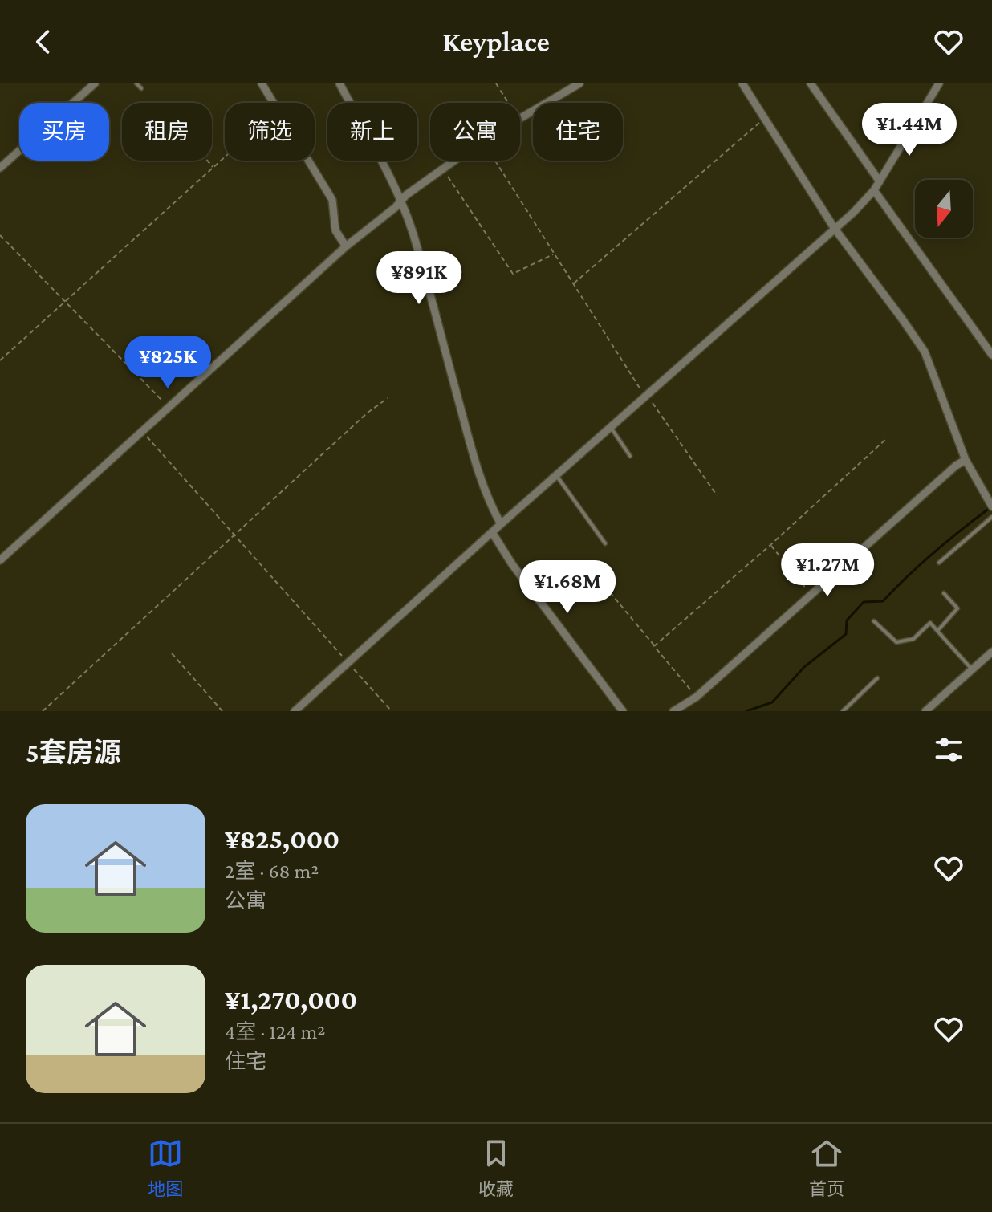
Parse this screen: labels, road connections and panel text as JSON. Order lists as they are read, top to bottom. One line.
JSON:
{"north":"bottom","page":{"header":"Keyplace","price":["¥1.44M","¥891K","¥825K","¥1.27M","¥1.68M"],"chip":["买房","租房","筛选","新上","公寓","住宅"],"heading":"5套房源","list":[{"name":"¥825,000","note":"2室 · 68 m² · 公寓"},{"name":"¥1,270,000","note":"4室 · 124 m² · 住宅"}],"tabs":["地图","收藏","首页"]}}
